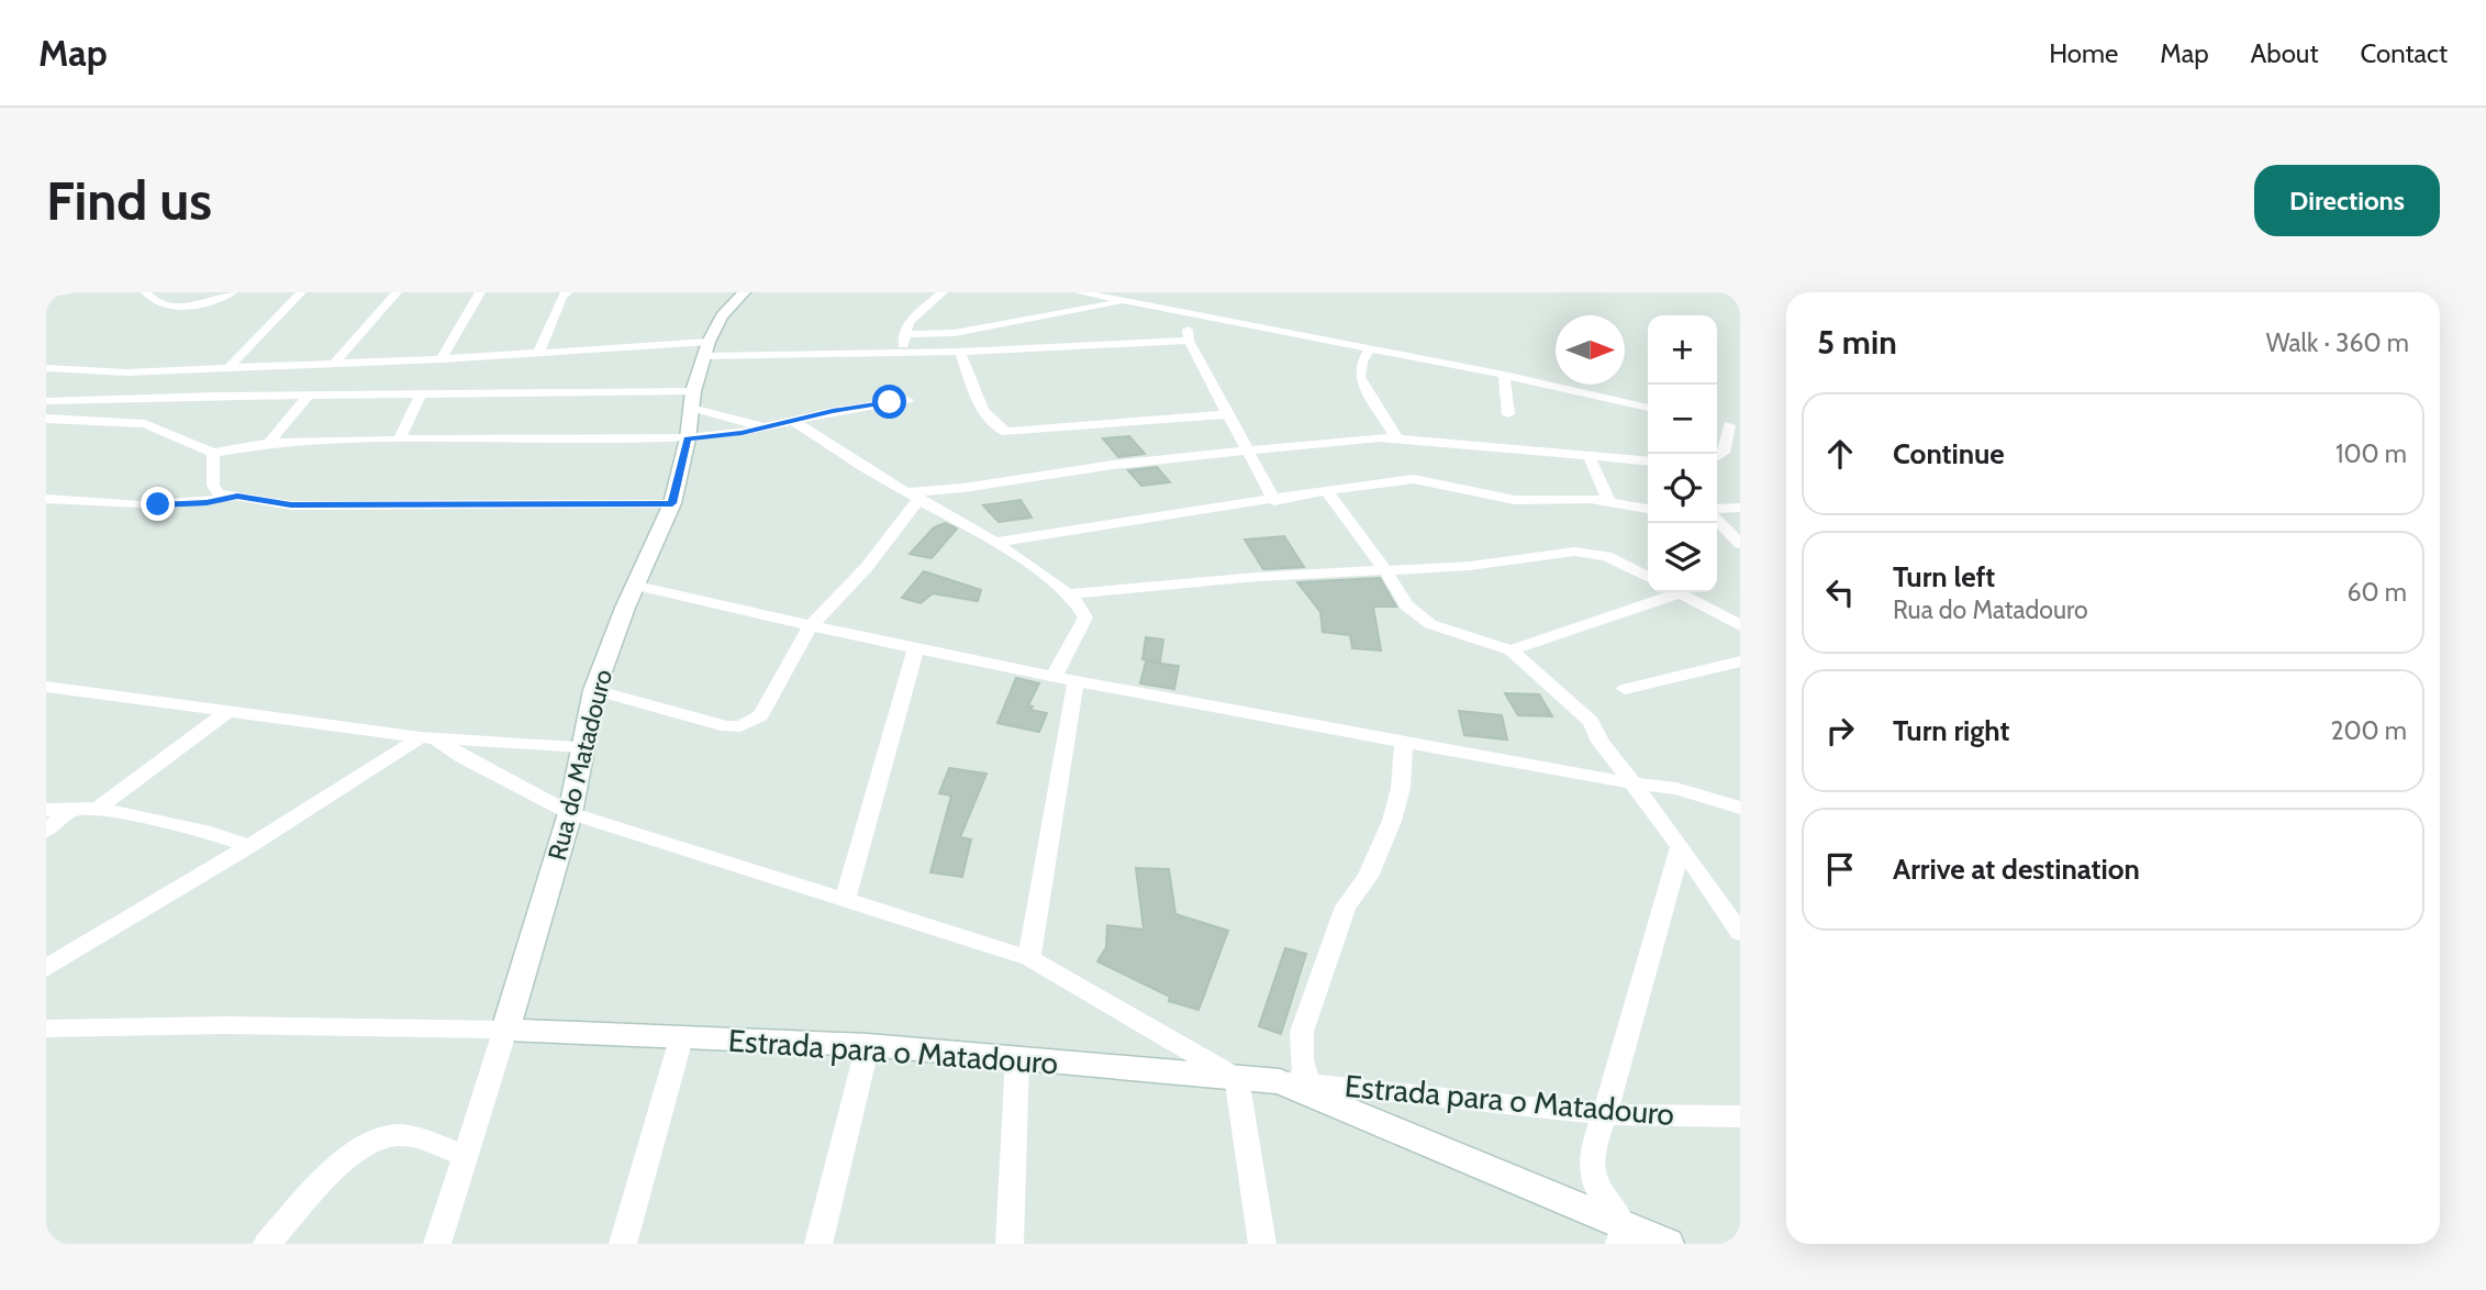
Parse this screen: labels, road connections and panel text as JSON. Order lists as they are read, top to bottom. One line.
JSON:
{"streets":{"street":["Rua do Matadouro","Estrada para o Matadouro"]},"crossings":[["Rua do Matadouro","Estrada para o Matadouro"]],"north":"right","page":{"header":"Map","nav":["Home","Map","About","Contact"],"buttons":"Directions","title":"Find us","heading":["5 min","Walk · 360 m"],"map_buttons":["+","−"],"list":[["Continue","100 m"],["Turn left","Rua do Matadouro","60 m"],["Turn right","200 m"],"Arrive at destination"]}}
